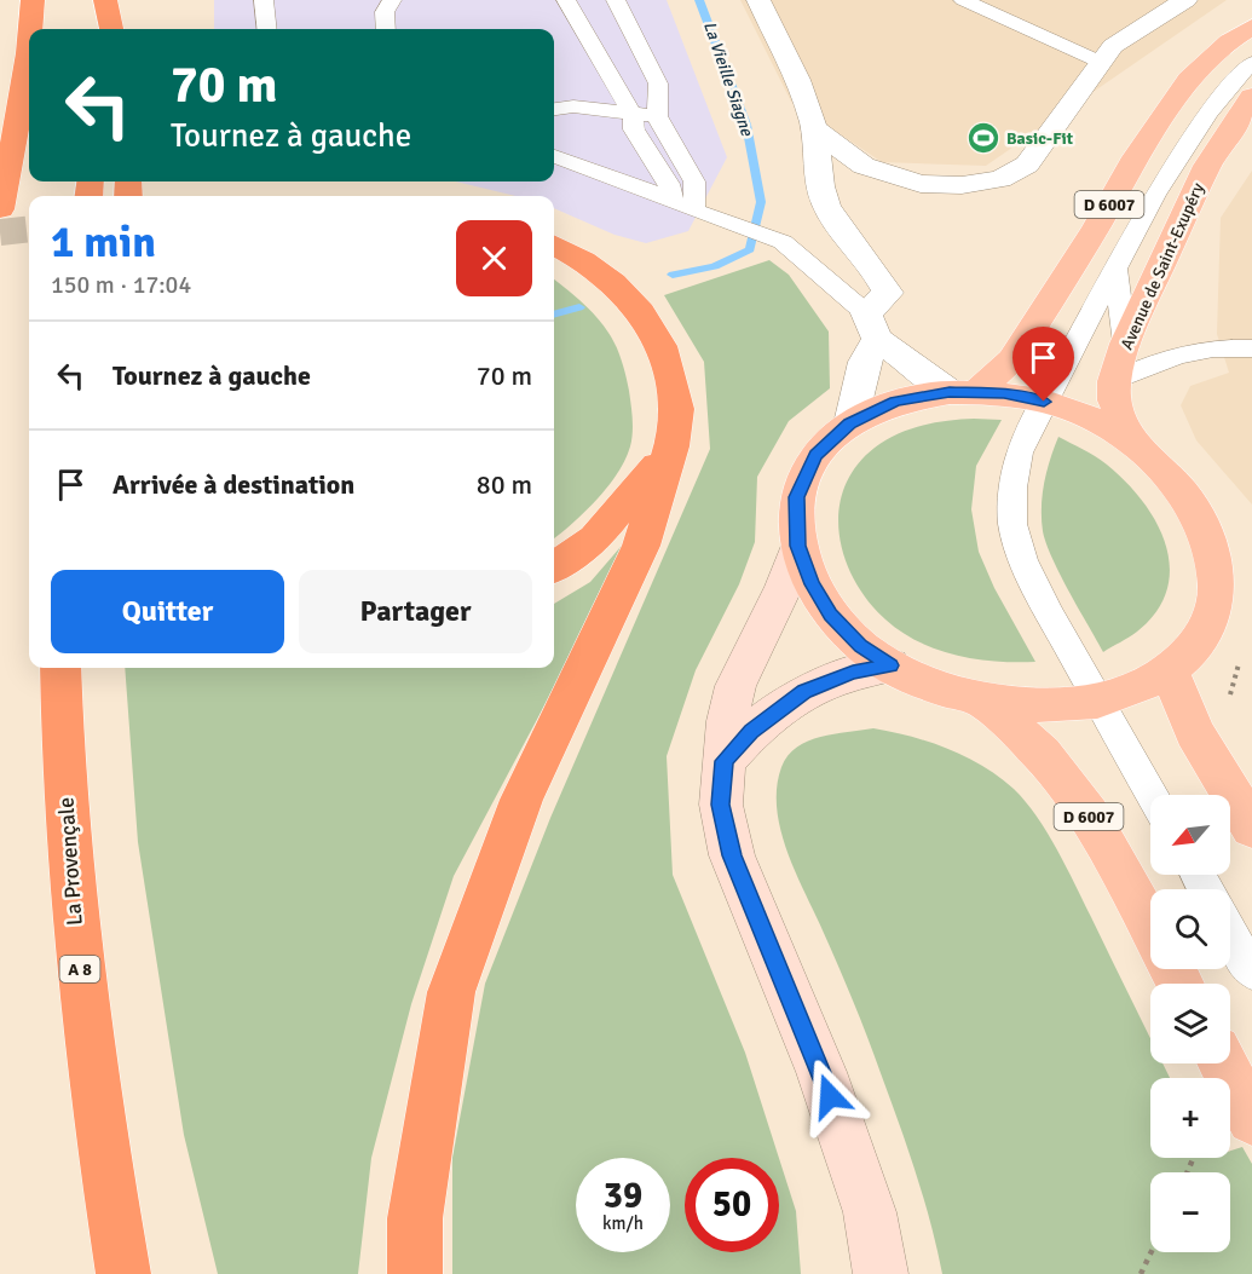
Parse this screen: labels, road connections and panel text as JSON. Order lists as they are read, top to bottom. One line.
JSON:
{"streets":{"highway":["La Provençale","A 8"],"main road":["D 6007","Avenue de Saint-Exupéry"]},"water":["La Vieille Siagne"],"places":{"sports":["Basic-Fit"]},"north":"bottom left","page":{"turn":["70 m","Tournez à gauche"],"heading":["1 min","150 m · 17:04"],"list":[{"name":"Tournez à gauche","value":"70 m"},{"name":"Arrivée à destination","value":"80 m"}],"buttons":["Quitter","Partager"],"map_buttons":["+","−"],"speed":"39 km/h","limit":"50"}}
